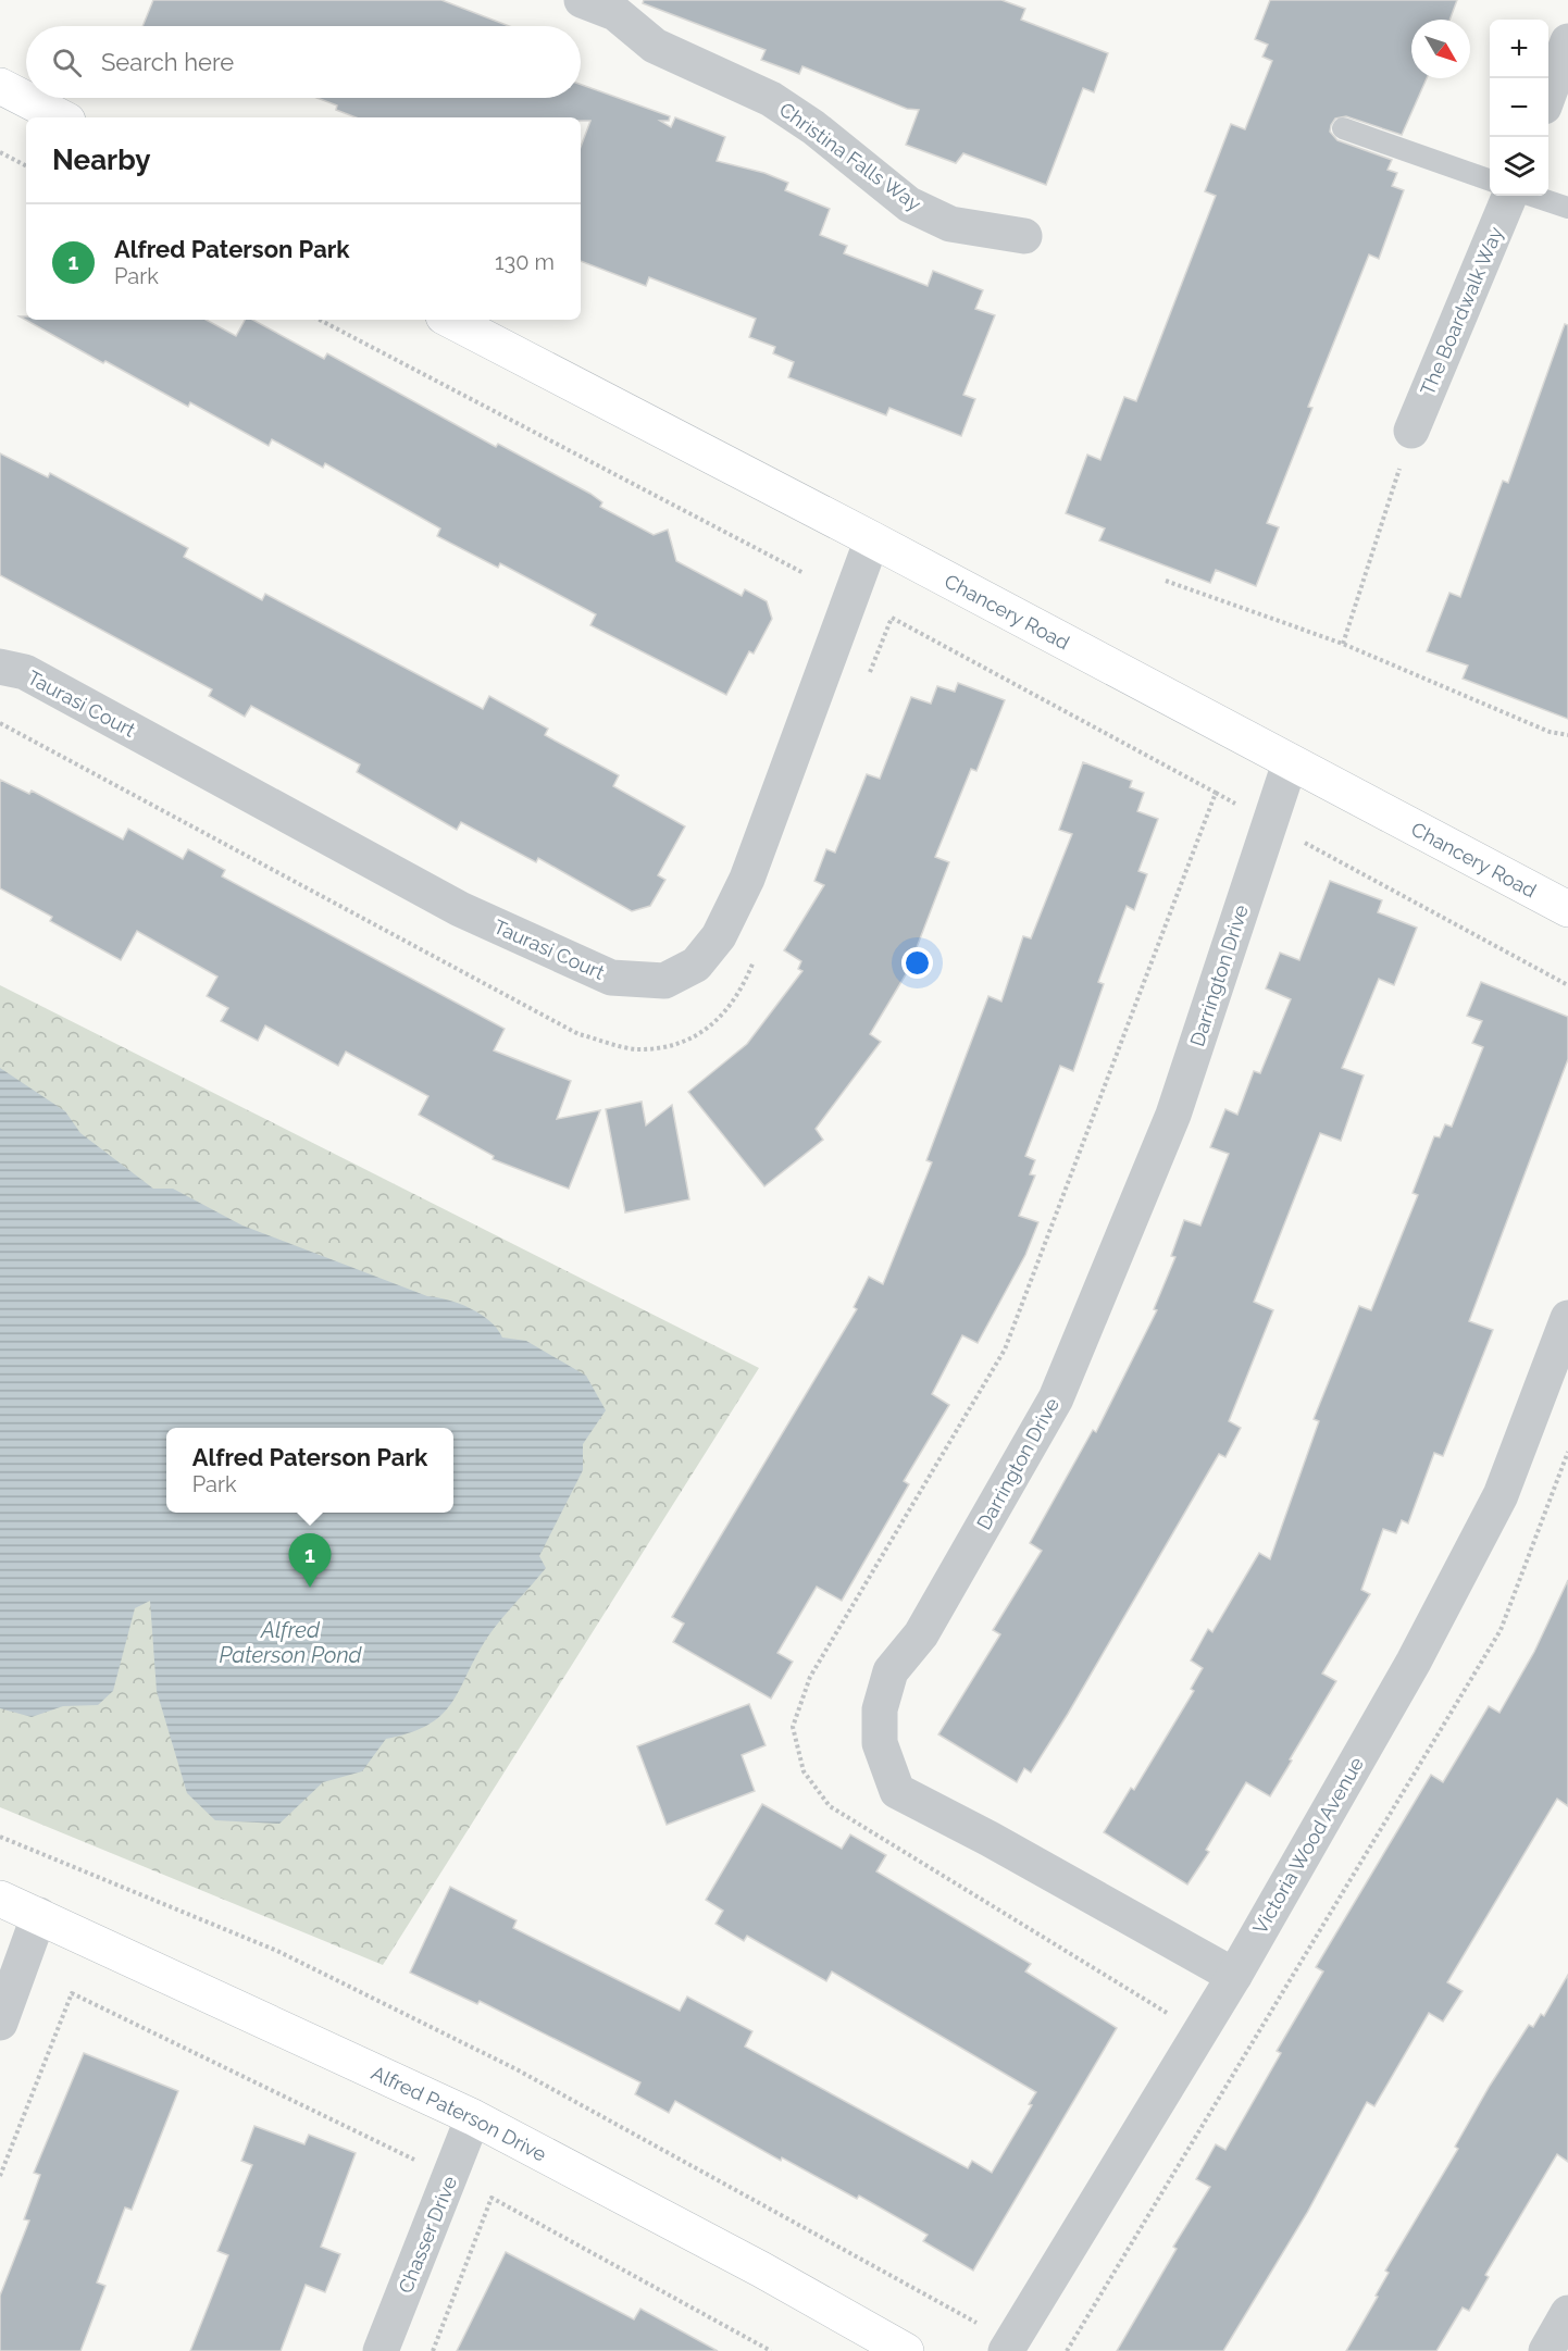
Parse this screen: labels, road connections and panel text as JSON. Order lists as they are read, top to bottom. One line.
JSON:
{"streets":{"street":["Christina Falls Way","The Boardwalk Way","Chancery Road","Taurasi Court","Darrington Drive","Victoria Wood Avenue","Alfred Paterson Drive","Chasser Drive"]},"crossings":[["Chancery Road","Taurasi Court"],["Chancery Road","Darrington Drive"],["Darrington Drive","Victoria Wood Avenue"],["Alfred Paterson Drive","Chasser Drive"]],"water":["Alfred Paterson Pond"],"north":"bottom right","page":{"map_buttons":["+","−"],"search":"Search here","heading":"Nearby","list":[{"mark":"1","name":"Alfred Paterson Park","note":"Park","value":"130 m"}],"popup":["Alfred Paterson Park","Park"],"pins":"1"}}
